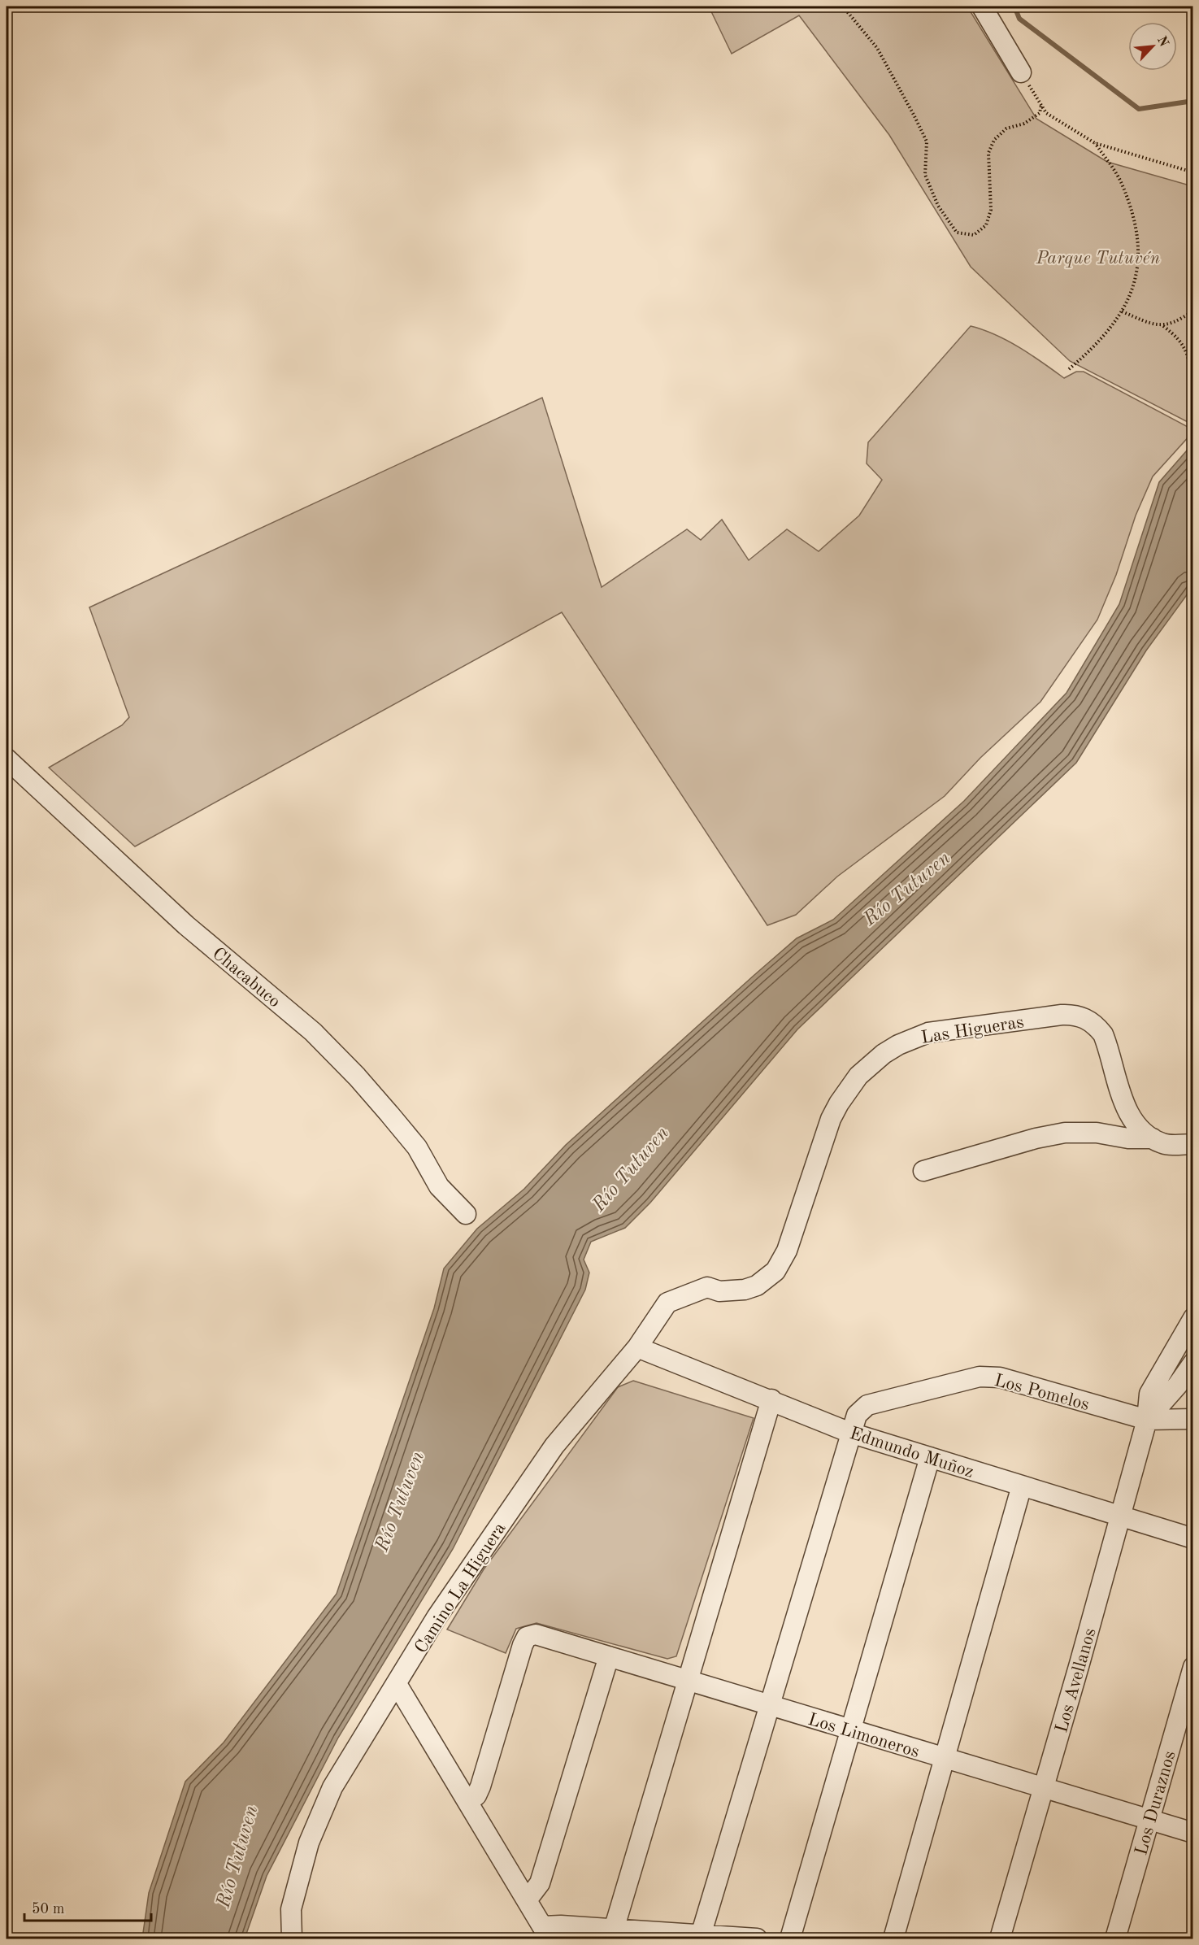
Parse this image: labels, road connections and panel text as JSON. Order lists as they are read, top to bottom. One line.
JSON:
{"streets":{"street":["Chacabuco","Las Higueras","Los Pomelos","Edmundo Muñoz","Camino La Higuera","Los Avellanos","Los Limoneros","Los Duraznos"]},"crossings":[["Las Higueras","Camino La Higuera"],["Los Pomelos","Edmundo Muñoz"],["Los Pomelos","Los Avellanos"],["Los Pomelos","Los Limoneros"],["Edmundo Muñoz","Camino La Higuera"],["Edmundo Muñoz","Los Avellanos"],["Los Avellanos","Los Limoneros"],["Los Limoneros","Los Duraznos"]],"water":["Río Tutuven"],"parks":["Parque Tutuvén"],"scale_bar":"50 m","north":"top right"}
